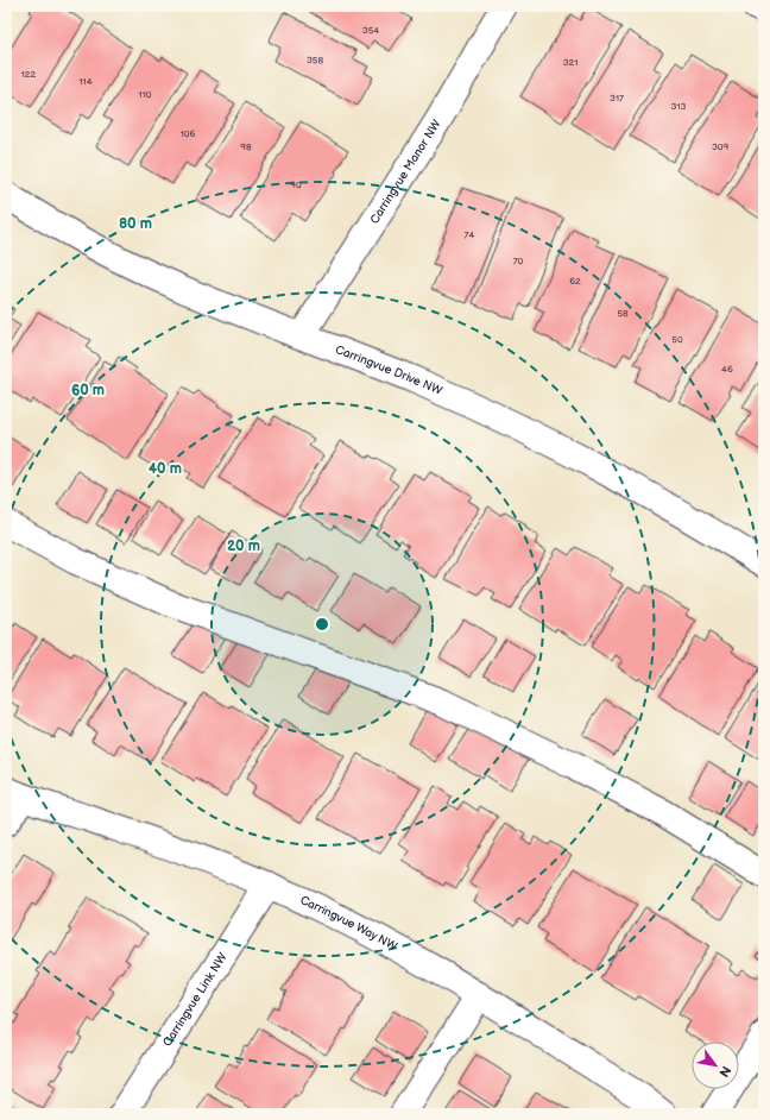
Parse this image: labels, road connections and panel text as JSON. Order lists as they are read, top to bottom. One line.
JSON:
{"streets":{"street":["Carringvue Manor NW","Carringvue Drive NW","Carringvue Way NW","Carringvue Link NW"]},"crossings":[["Carringvue Manor NW","Carringvue Drive NW"],["Carringvue Way NW","Carringvue Link NW"]],"house_numbers":["354","358","321","122","114","110","317","313","106","98","309","90","74","70","62","58","50","46"],"north":"bottom right","rings":["80 m","60 m","40 m","20 m"]}
